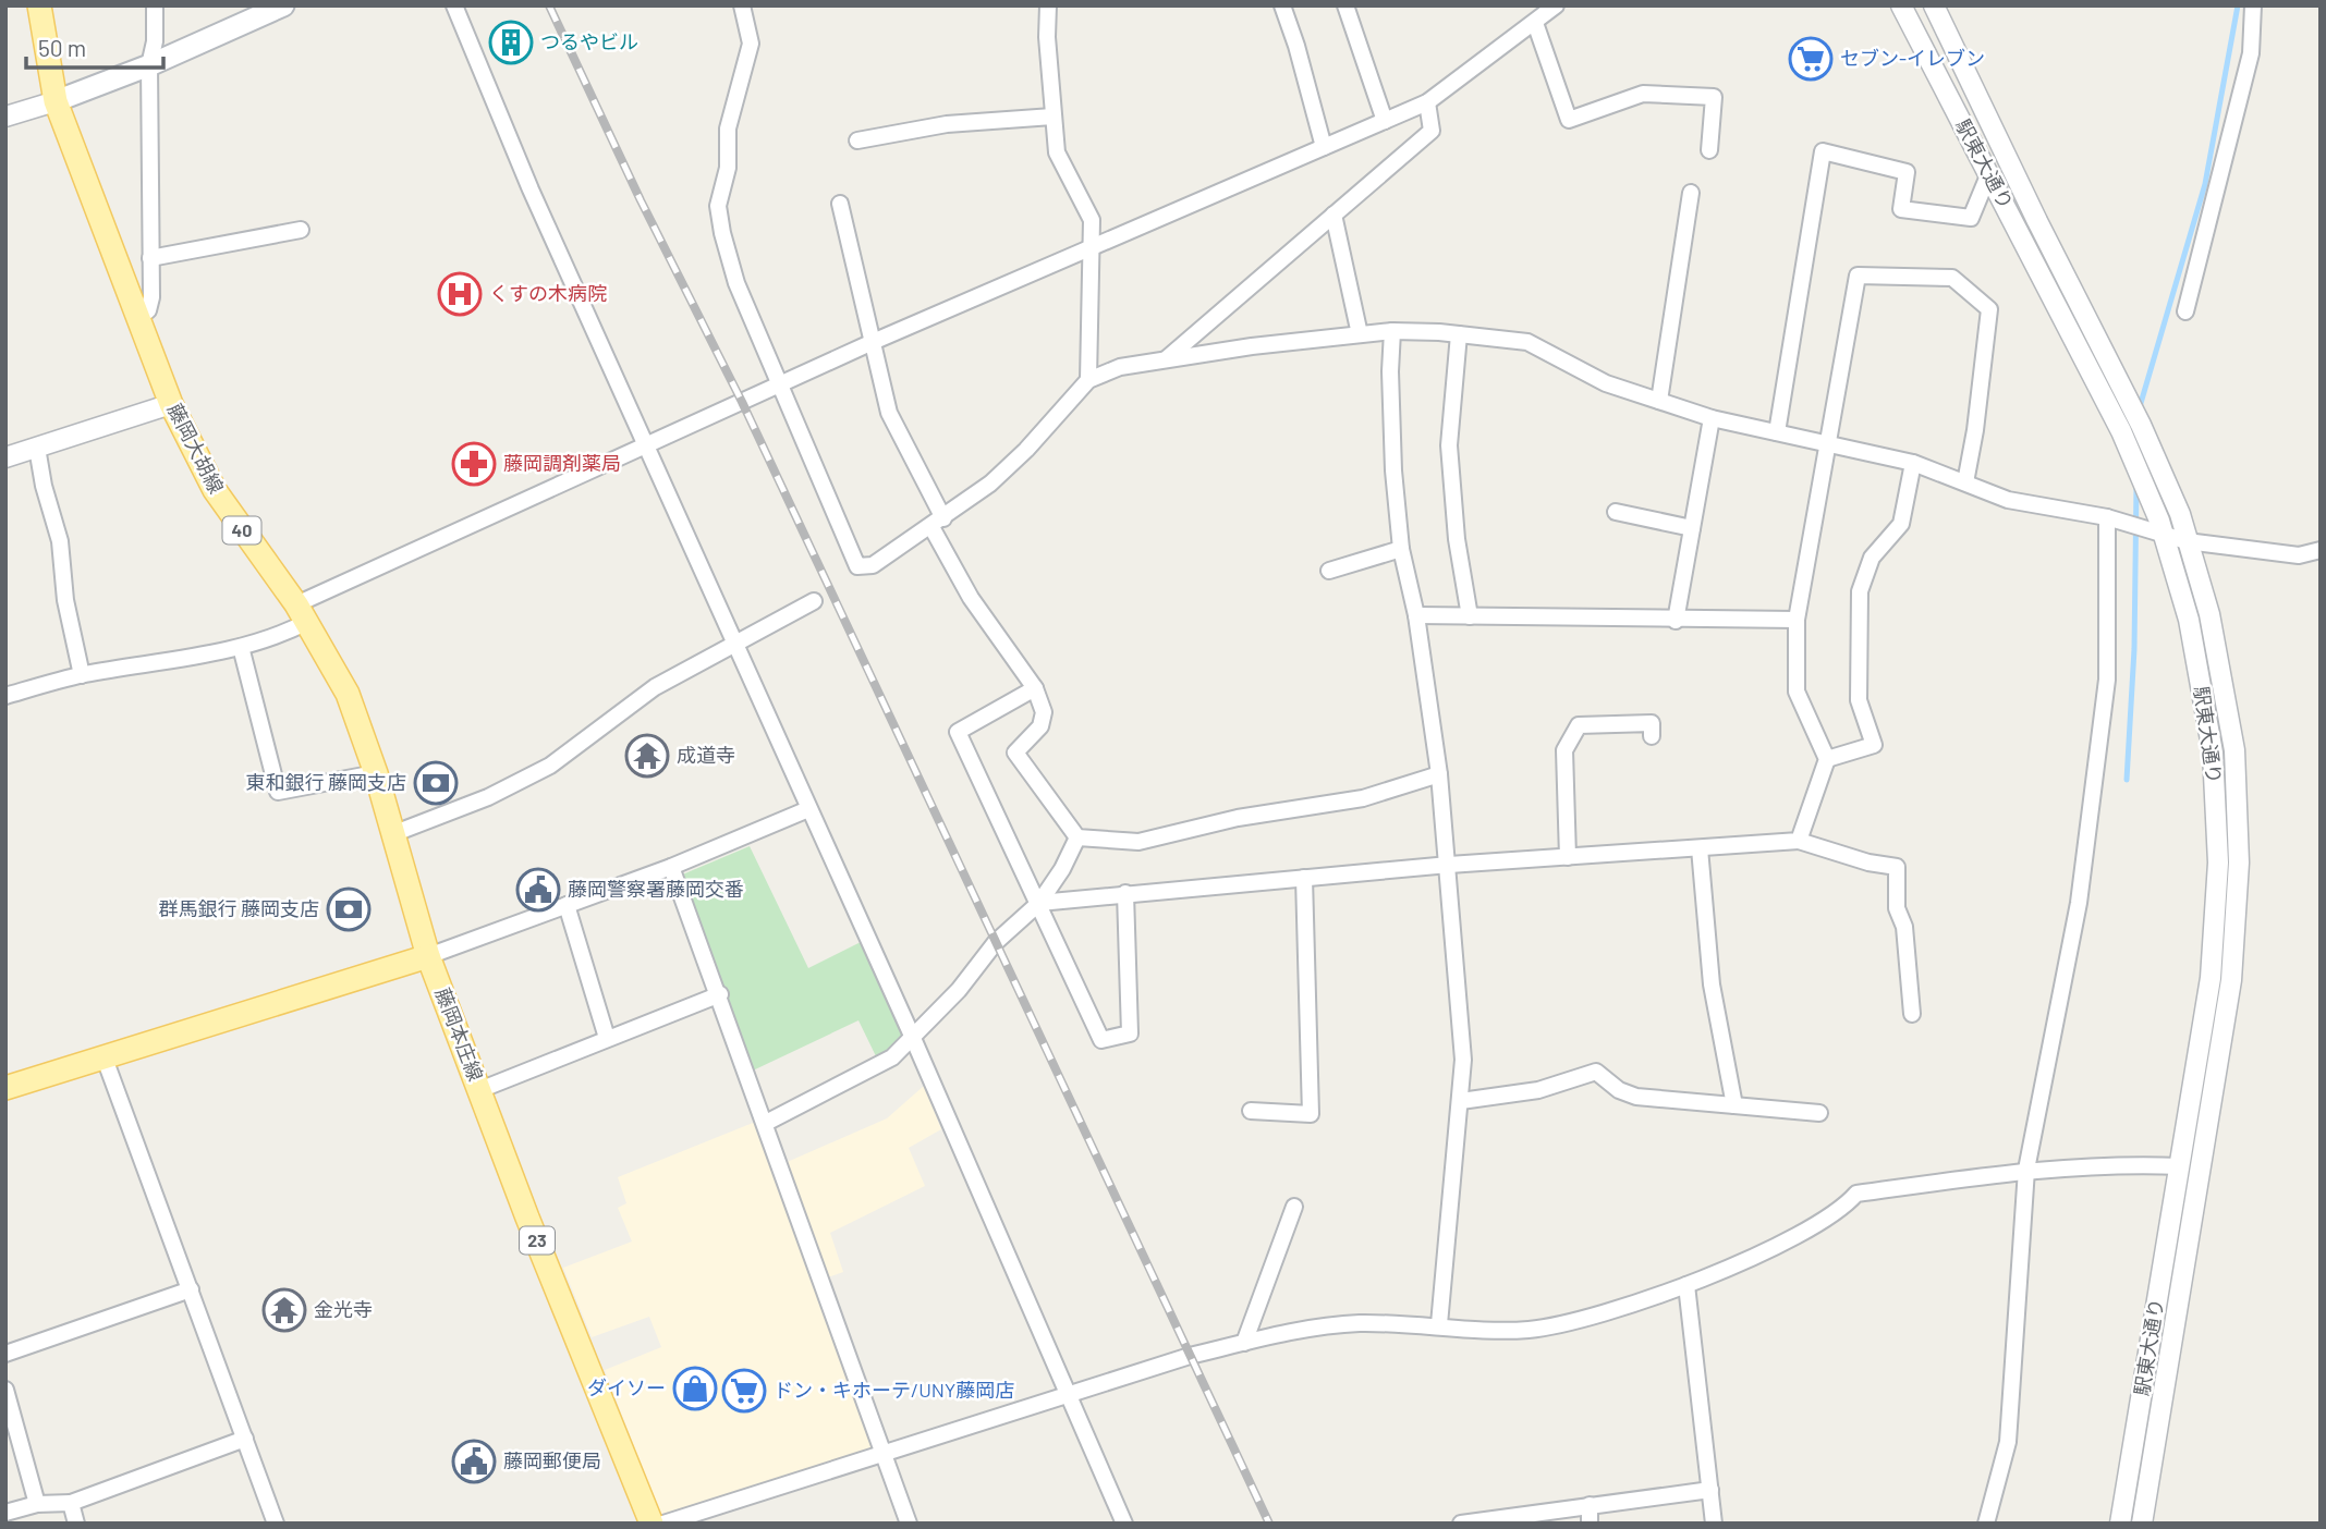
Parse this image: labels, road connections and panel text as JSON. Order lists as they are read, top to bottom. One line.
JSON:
{"streets":{"main road":["藤岡大胡線","40","藤岡本庄線","23"],"street":["駅東大通り"]},"crossings":[["藤岡大胡線","藤岡本庄線"]],"places":{"building":["つるやビル"],"supermarket":["セブン-イレブン","ドン・キホーテ/UNY藤岡店"],"hospital":["くすの木病院"],"pharmacy":["藤岡調剤薬局"],"temple":["成道寺","金光寺"],"bank":["東和銀行 藤岡支店","群馬銀行 藤岡支店"],"public building":["藤岡警察署藤岡交番","藤岡郵便局"],"shop":["ダイソー"]},"scale_bar":"50 m"}
